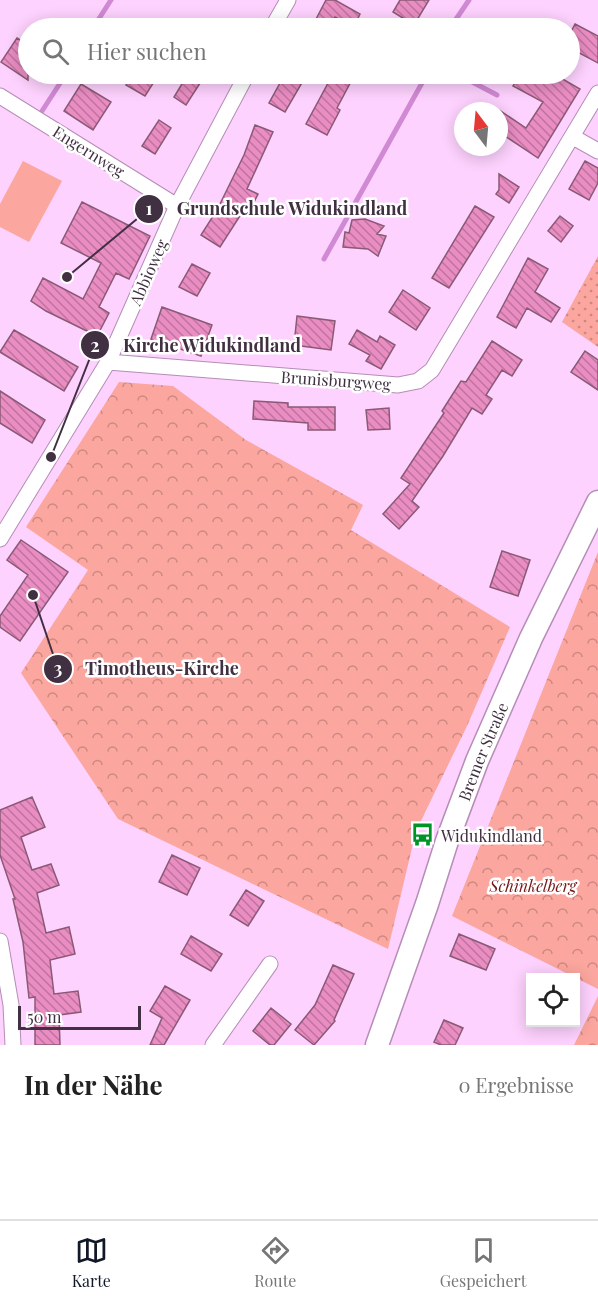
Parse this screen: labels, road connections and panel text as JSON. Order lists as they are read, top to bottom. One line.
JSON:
{"streets":{"main road":["Bremer Straße"],"street":["Engernweg","Abbioweg","Brunisburgweg"]},"crossings":[["Engernweg","Abbioweg"],["Abbioweg","Brunisburgweg"]],"parks":["Schinkelberg"],"places":{"other":["Grundschule Widukindland","Kirche Widukindland","Timotheus-Kirche"],"bus stop":["Widukindland"]},"scale_bar":"50 m","north":"top","page":{"search":"Hier suchen","scale":"50 m","heading":["In der Nähe","0 Ergebnisse"],"nav":["Karte","Route","Gespeichert"]}}
